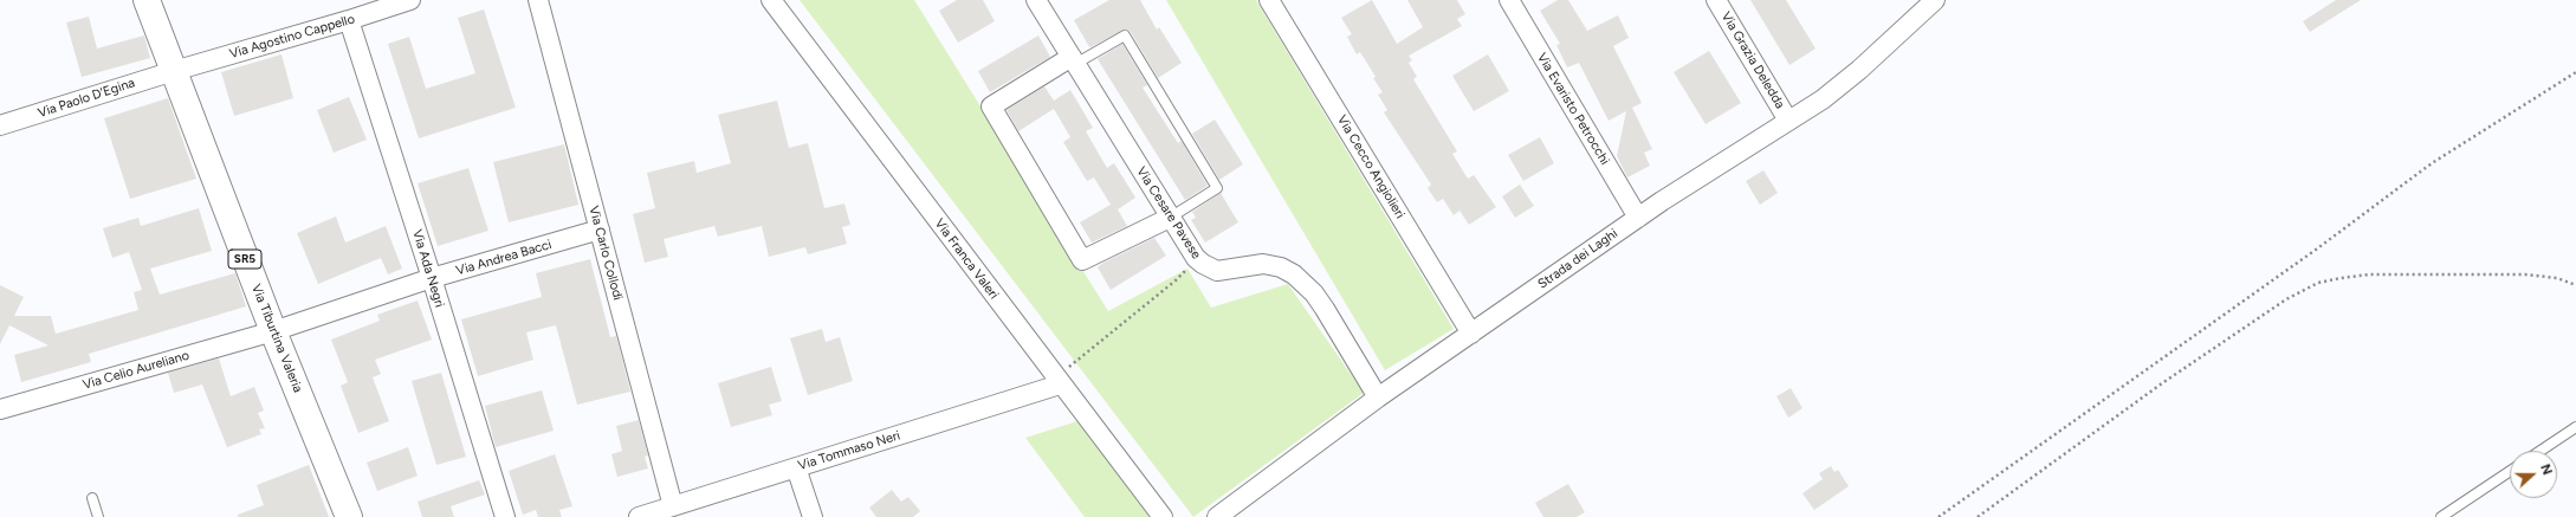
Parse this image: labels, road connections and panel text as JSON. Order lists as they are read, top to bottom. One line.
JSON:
{"streets":{"main road":["SR5","Via Tiburtina Valeria"],"street":["Via Agostino Cappello","Via Grazia Deledda","Via Paolo D'Egina","Via Evaristo Petrocchi","Via Cecco Angiolieri","Via Cesare Pavese","Via Carlo Collodi","Via Andrea Bacci","Via Franca Valeri","Strada dei Laghi","Via Ada Negri","Via Celio Aureliano","Via Tommaso Neri"]},"crossings":[["Via Agostino Cappello","Via Paolo D'Egina"],["Via Agostino Cappello","Via Ada Negri"],["Via Agostino Cappello","Via Tiburtina Valeria"],["Via Grazia Deledda","Strada dei Laghi"],["Via Paolo D'Egina","Via Tiburtina Valeria"],["Via Evaristo Petrocchi","Strada dei Laghi"],["Via Cecco Angiolieri","Strada dei Laghi"],["Via Cesare Pavese","Strada dei Laghi"],["Via Carlo Collodi","Via Andrea Bacci"],["Via Carlo Collodi","Via Tommaso Neri"],["Via Andrea Bacci","Via Ada Negri"],["Via Andrea Bacci","Via Tiburtina Valeria"],["Via Andrea Bacci","Via Celio Aureliano"],["Via Franca Valeri","Via Tommaso Neri"],["Via Tiburtina Valeria","Via Celio Aureliano"]],"north":"right"}
